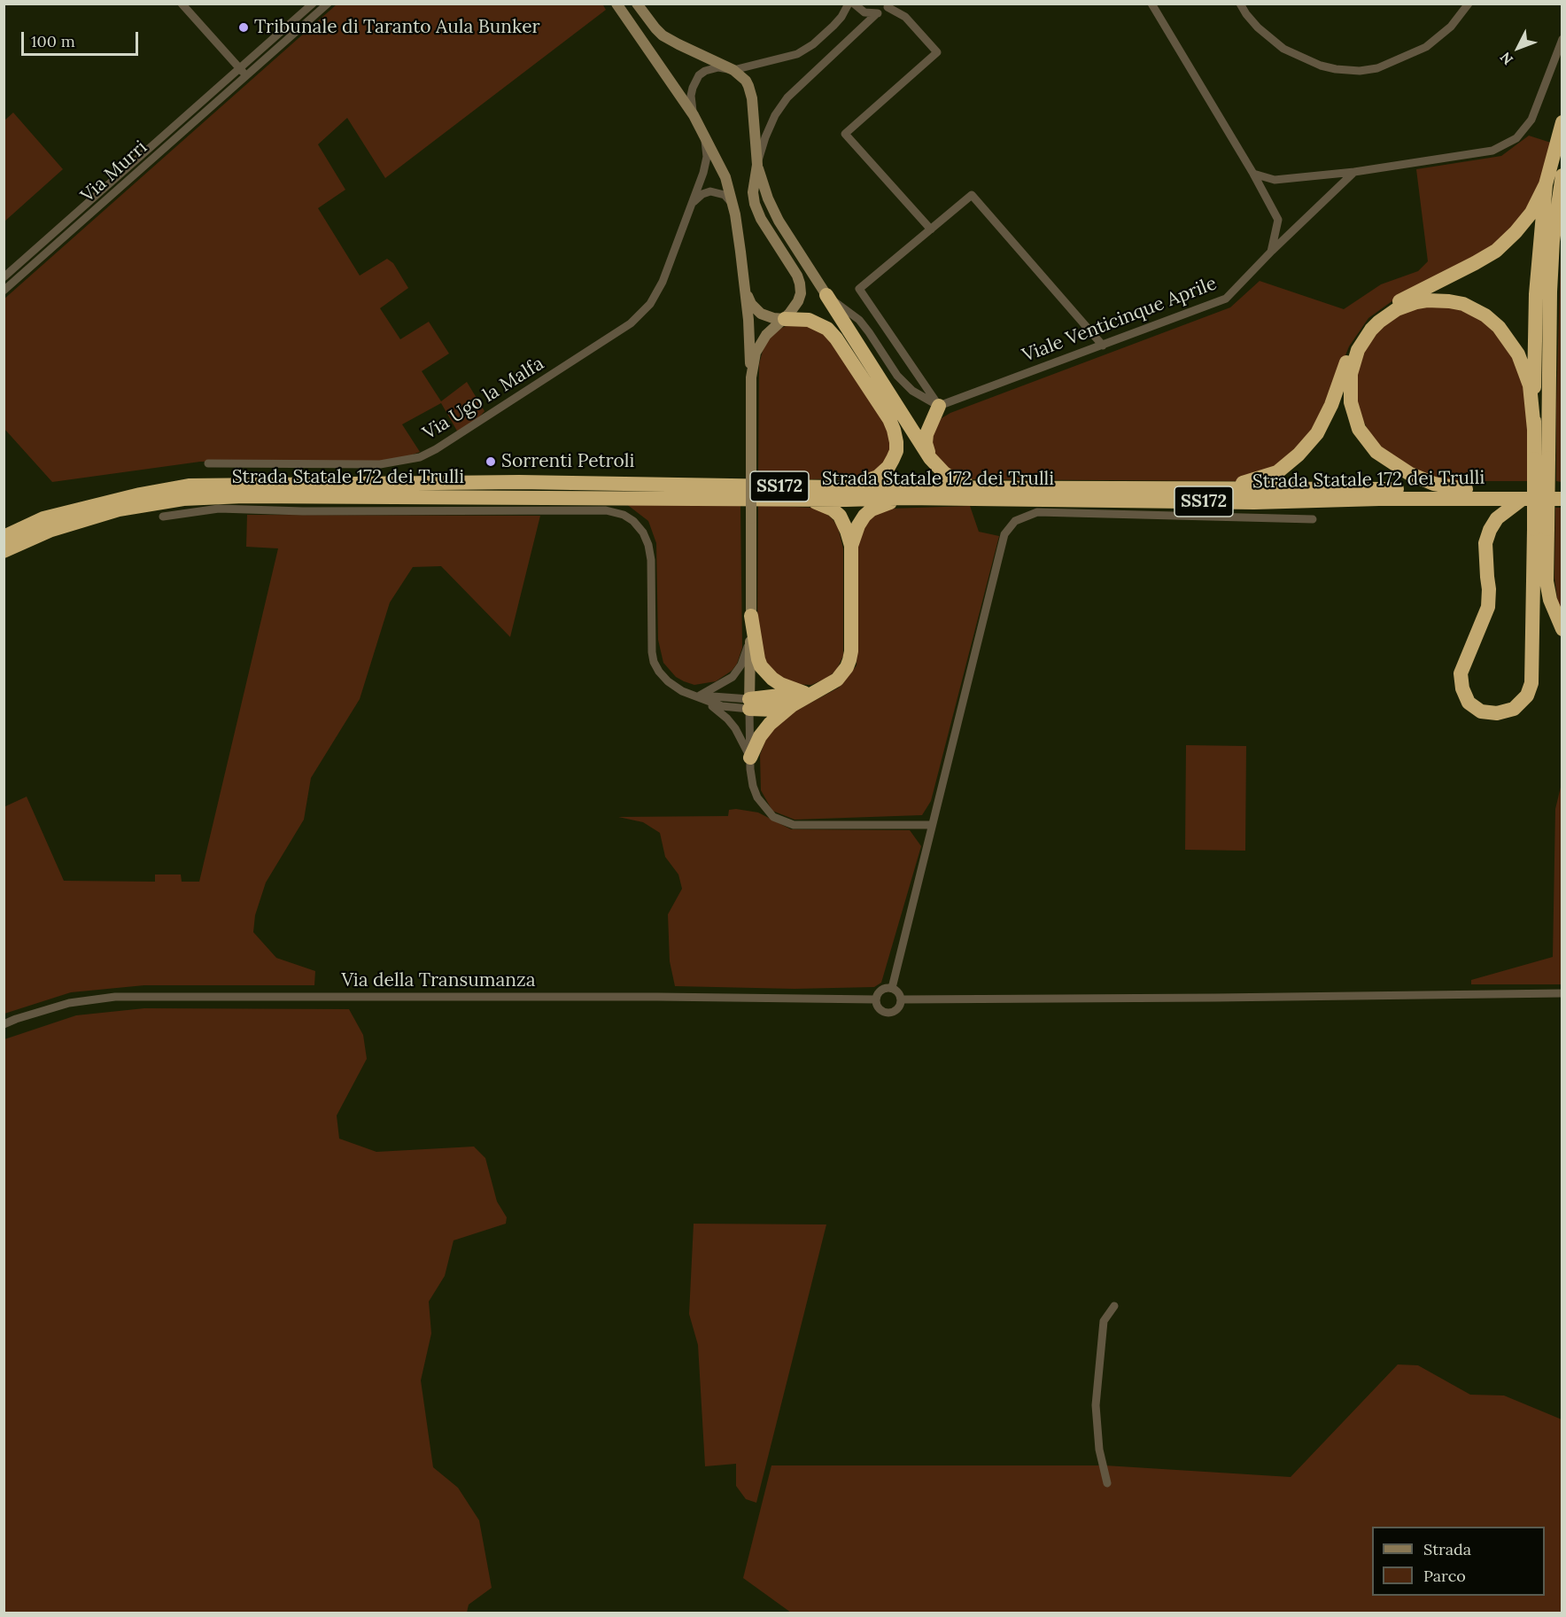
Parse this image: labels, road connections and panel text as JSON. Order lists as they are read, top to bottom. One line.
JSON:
{"streets":{"highway":["Strada Statale 172 dei Trulli","SS172"],"street":["Via Murri","Viale Venticinque Aprile","Via Ugo la Malfa","Via della Transumanza"]},"places":["Tribunale di Taranto Aula Bunker","Sorrenti Petroli"],"legend":["Strada","Parco"],"scale_bar":"100 m","north":"bottom left"}
